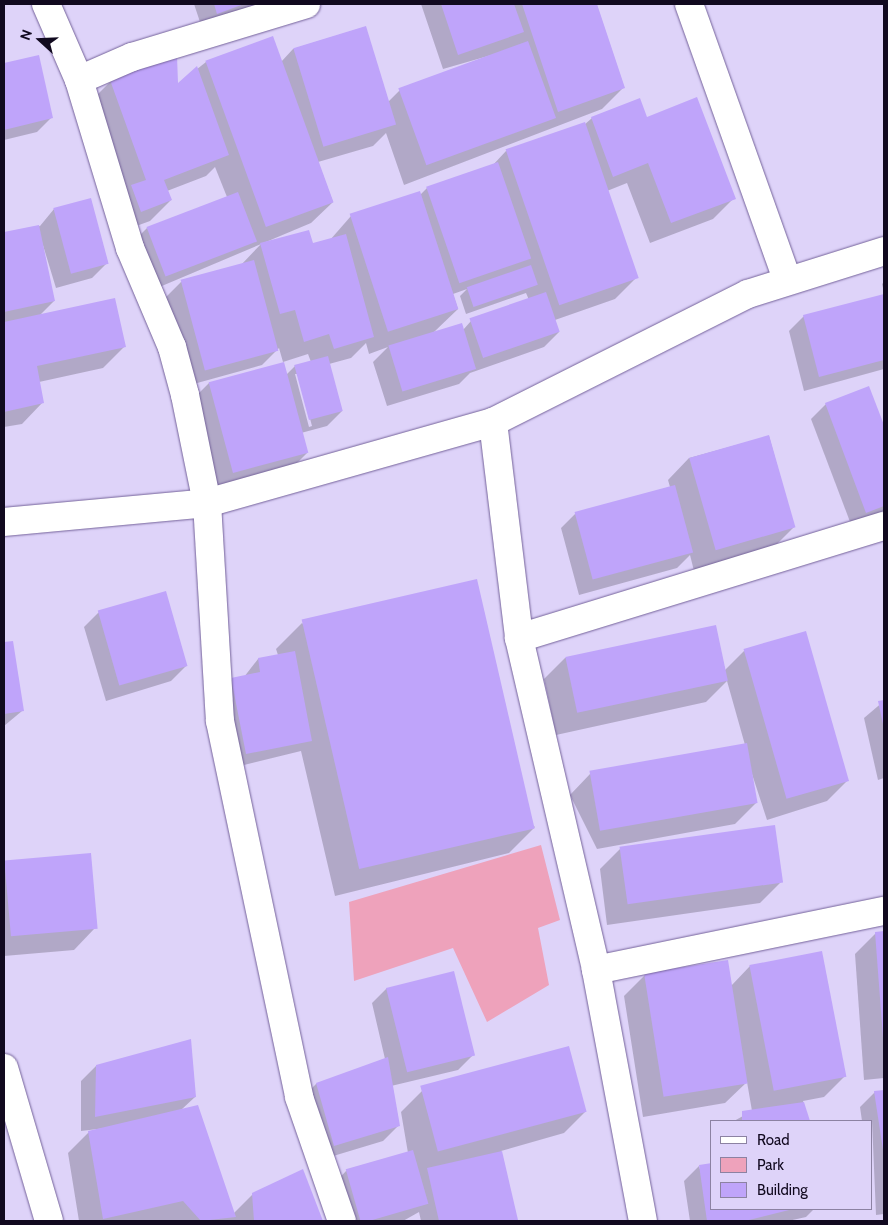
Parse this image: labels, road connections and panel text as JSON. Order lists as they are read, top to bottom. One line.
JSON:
{"legend":["Road","Park","Building"],"north":"left"}
